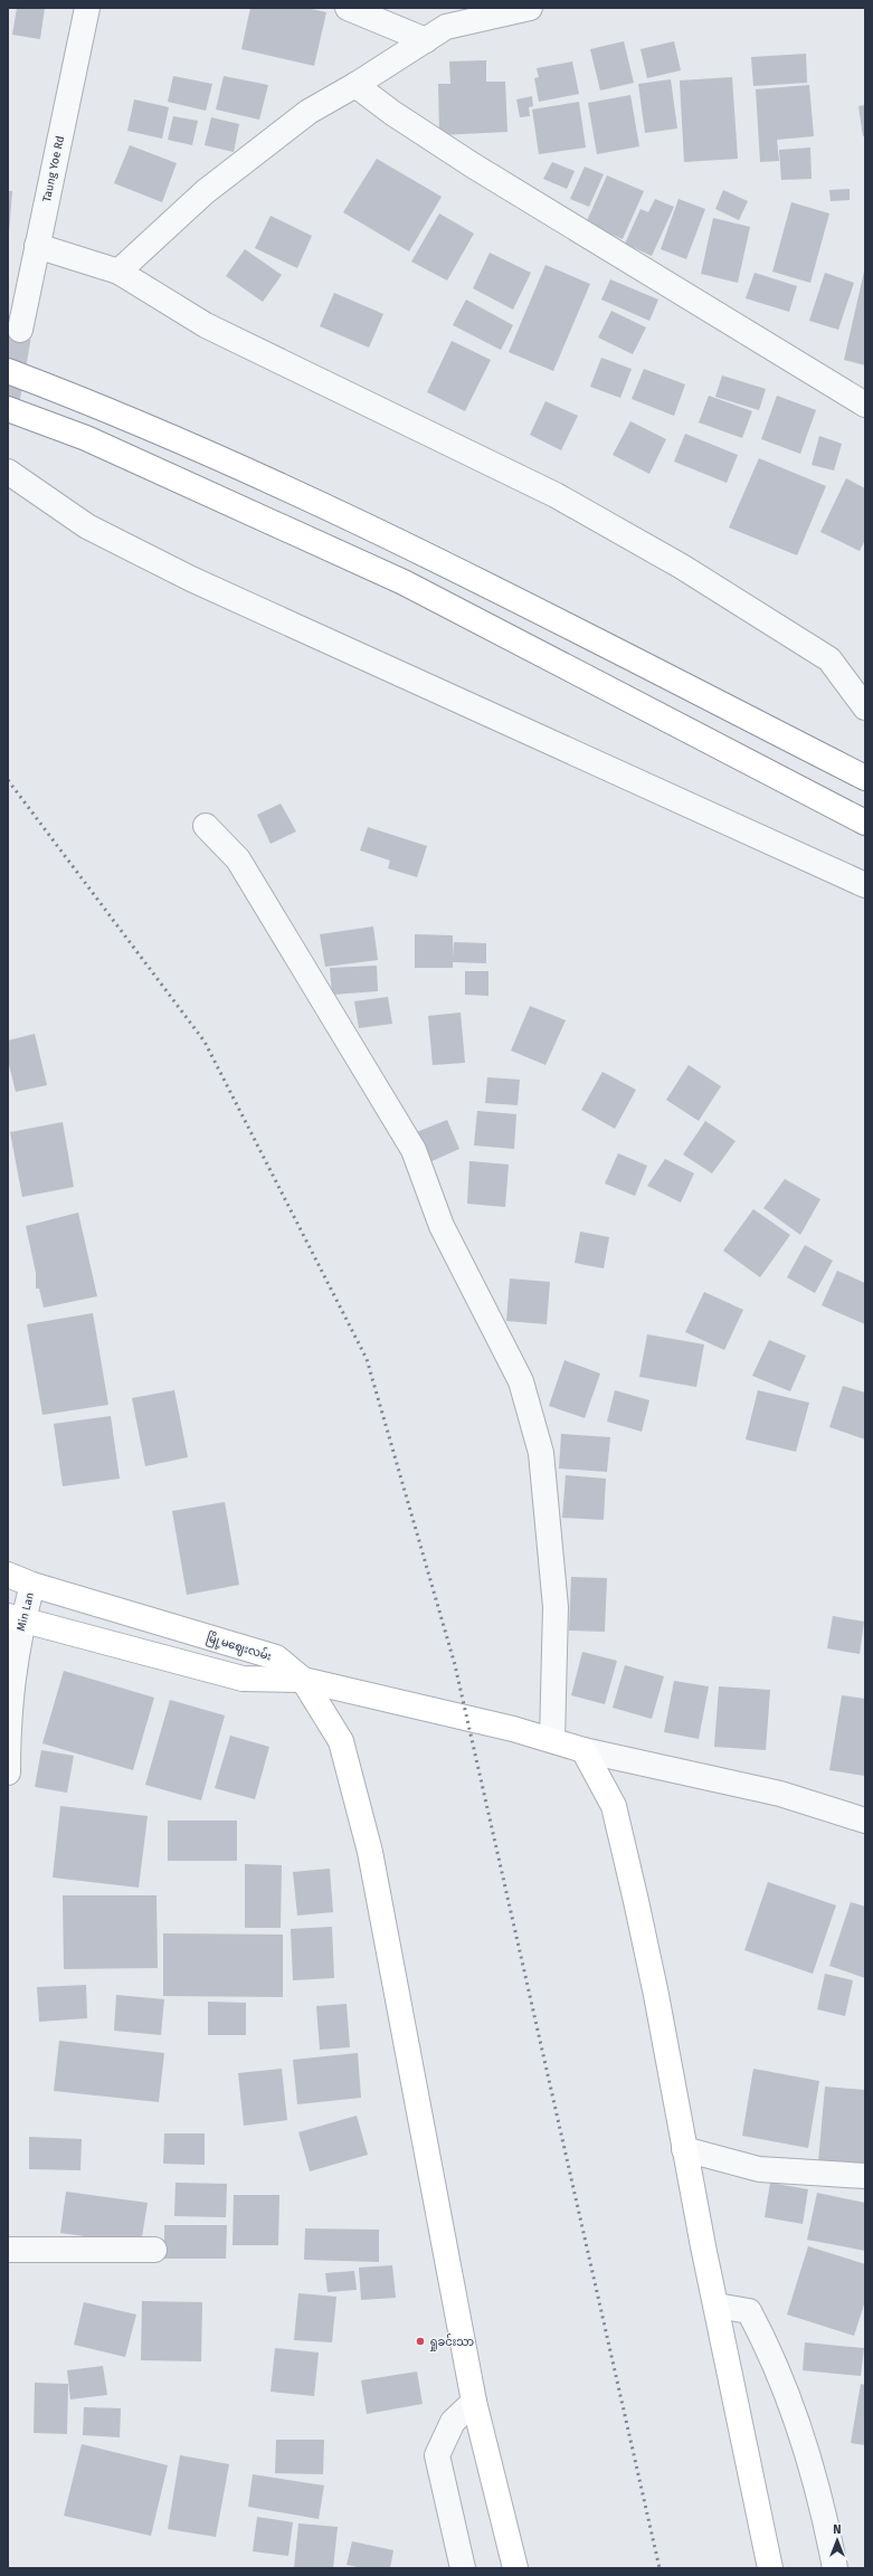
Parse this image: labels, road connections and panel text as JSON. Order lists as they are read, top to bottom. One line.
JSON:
{"streets":{"main road":["မြို့မဈေးလမ်း"],"street":["Taung Yoe Rd","Min Lan"]},"crossings":[["Min Lan","မြို့မဈေးလမ်း"]],"places":["ရှုခင်းသာ"],"north":"top"}
